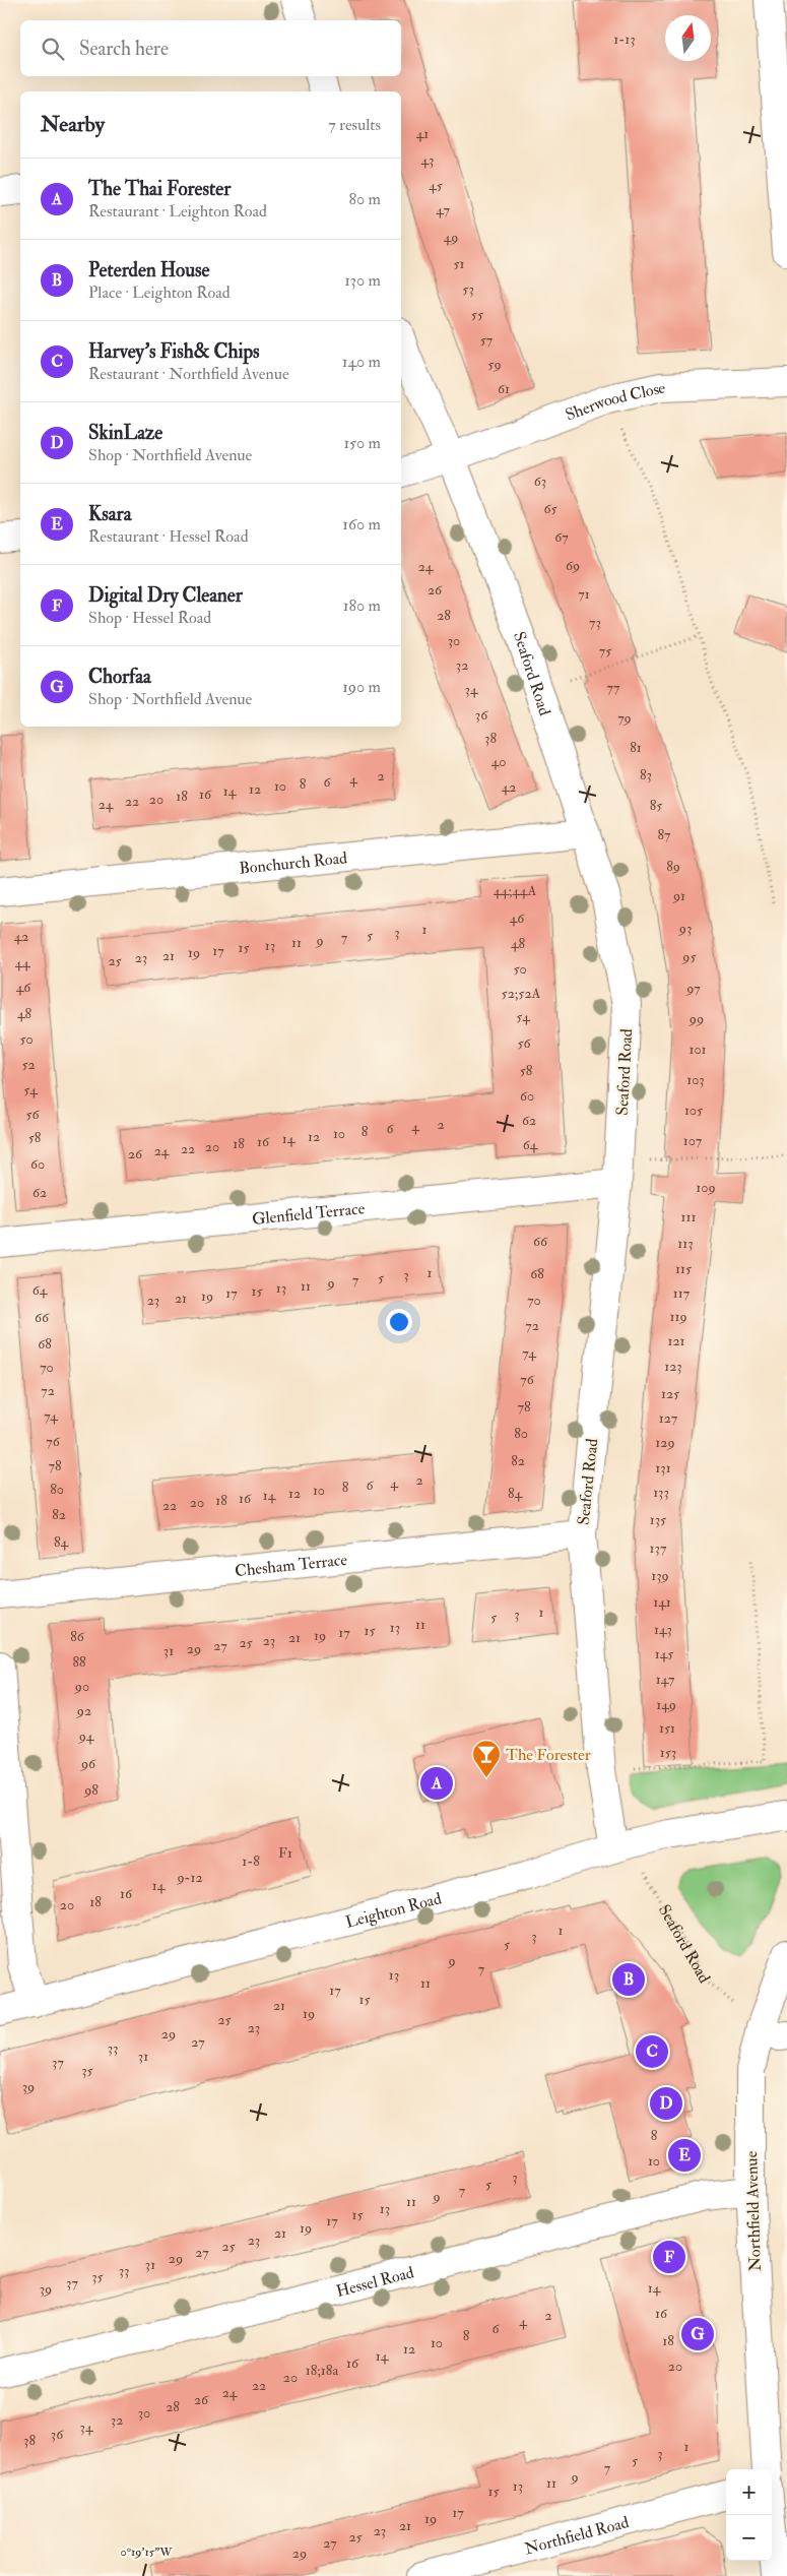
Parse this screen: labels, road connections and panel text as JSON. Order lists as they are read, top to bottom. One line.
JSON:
{"streets":{"street":["Sherwood Close","Seaford Road","Bonchurch Road","Glenfield Terrace","Chesham Terrace","Leighton Road","Northfield Avenue","Hessel Road","Northfield Road"]},"crossings":[["Sherwood Close","Seaford Road"],["Seaford Road","Bonchurch Road"],["Seaford Road","Glenfield Terrace"],["Seaford Road","Chesham Terrace"],["Seaford Road","Leighton Road"],["Seaford Road","Northfield Avenue"],["Northfield Avenue","Hessel Road"]],"places":{"bar":["The Forester"]},"house_numbers":["1-13","41","43","45","47","49","51","53","55","57","59","61","63","65","67","69","24","26","71","28","73","30","75","32","77","34","36","79","38","81","40","83","2","4","6","8","10","42","12","14","16","18","20","22","24","85","87","89","44;44A","91","46","93","1","3","5","42","7","9","11","48","13","15","17","19","21","95","23","25","44","50","46","97","52;52A","48","54","99","50","56","101","52","58","103","54","60","105","56","62","2","4","6","8","10","12","58","14","107","16","18","64","20","22","24","26","60","109","62","111","66","113","115","1","68","3","5","7","9","11","13","64","15","17","117","19","21","23","70","119","66","72","121","68","74","123","70","76","72","125","78","74","127","80","76","129","82","78","131","2","4","6","8","80","10","133","12","84","14","16","18","20","22","82","135","84","137","139","141","1","3","5","11","13","143","15","17","19","86","21","23","25","27","29","31","145","88","147","90","149","92","151","94","153","96","98","F1","1-8","9-12","14","16","18","20","1","3","5","9","7","13","11","17","15","21","19","25","23","29","27","33","31","37","35","39","8","10","3","5","7","9","11","13","15","17","19","21","23","25","27","29","31","33","35","37","14","39","16","2","4","6","8","18","10","12","14","16","20","18;18a","20","22","24","26","28","30","32","34","36","38","1","3","5","7","9","11","13","15","17","19","21","23","25","27","29"],"north":"top","page":{"search":"Search here","heading":["Nearby","7 results"],"list":[{"mark":"A","name":"The Thai Forester","note":"Restaurant · Leighton Road","value":"80 m"},{"mark":"B","name":"Peterden House","note":"Place · Leighton Road","value":"130 m"},{"mark":"C","name":"Harvey's Fish& Chips","note":"Restaurant · Northfield Avenue","value":"140 m"},{"mark":"D","name":"SkinLaze","note":"Shop · Northfield Avenue","value":"150 m"},{"mark":"E","name":"Ksara","note":"Restaurant · Hessel Road","value":"160 m"},{"mark":"F","name":"Digital Dry Cleaner","note":"Shop · Hessel Road","value":"180 m"},{"mark":"G","name":"Chorfaa","note":"Shop · Northfield Avenue","value":"190 m"}],"pins":["A","B","C","D","E","F","G"],"map_buttons":["+","−"]},"coordinates":["0°19'15\"W"]}
